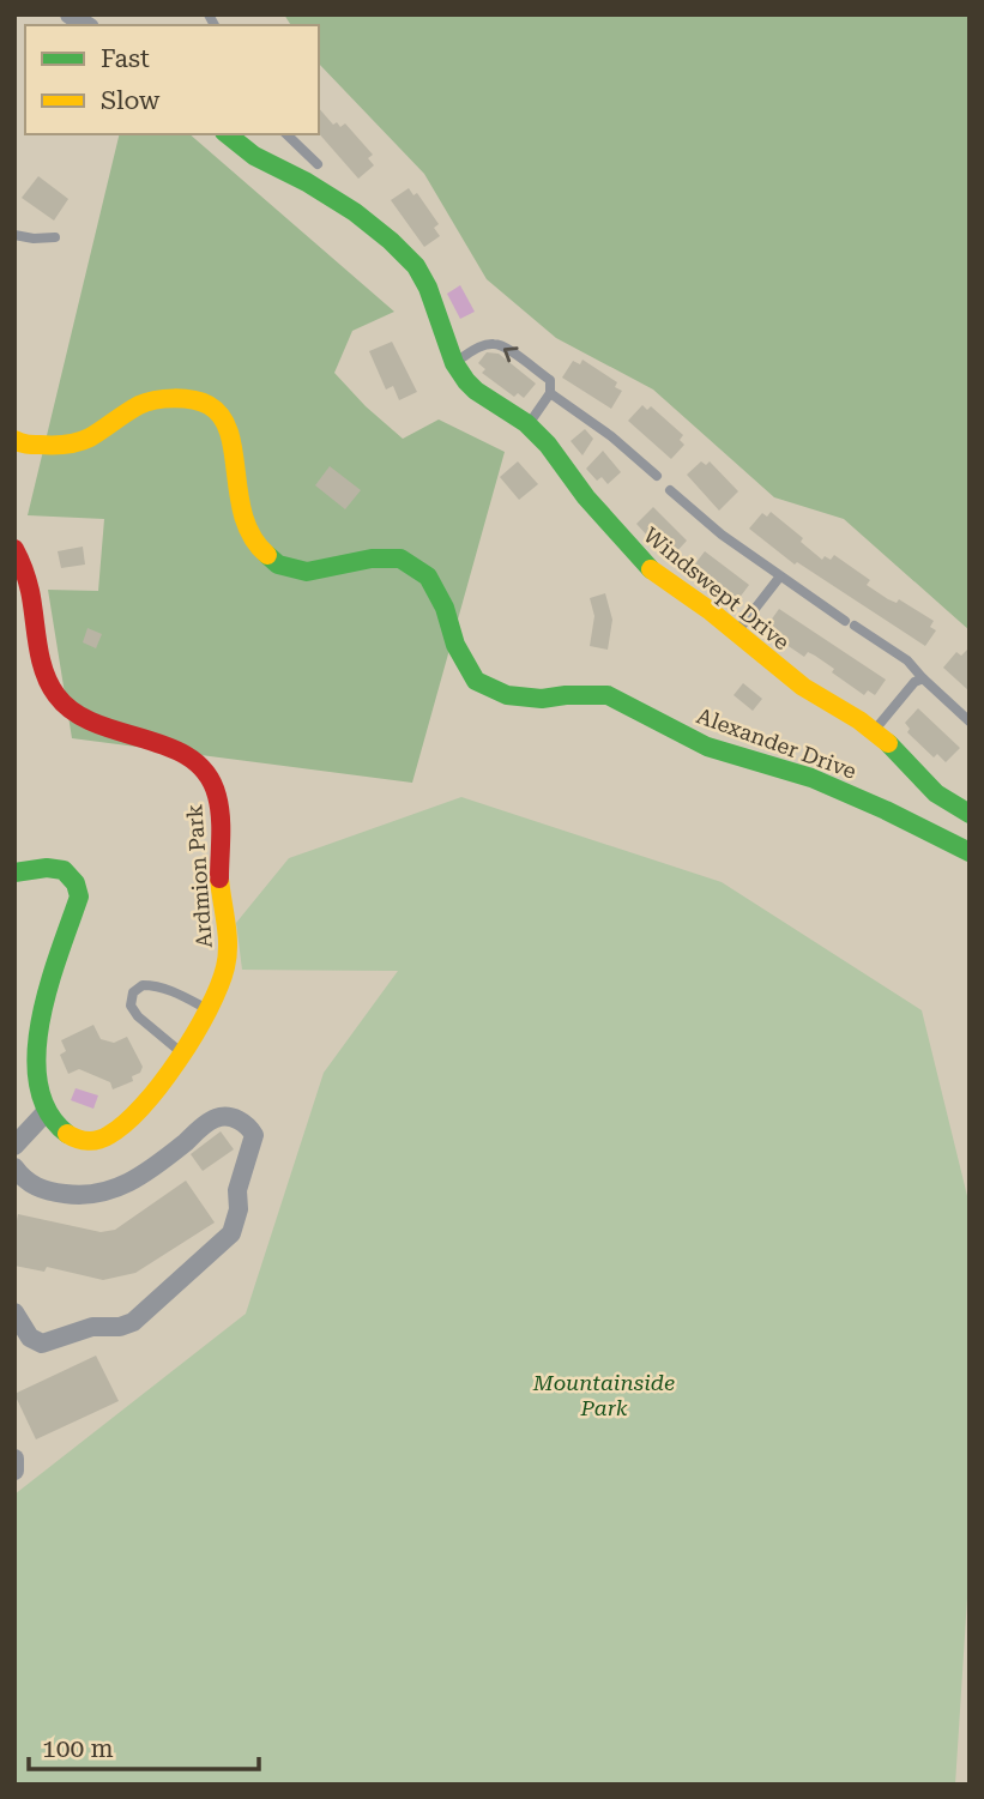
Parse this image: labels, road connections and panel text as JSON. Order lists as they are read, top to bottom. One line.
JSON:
{"streets":{"street":["Windswept Drive","Alexander Drive","Ardmion Park"]},"parks":["Mountainside Park"],"legend":["Fast","Slow"],"scale_bar":"100 m"}
